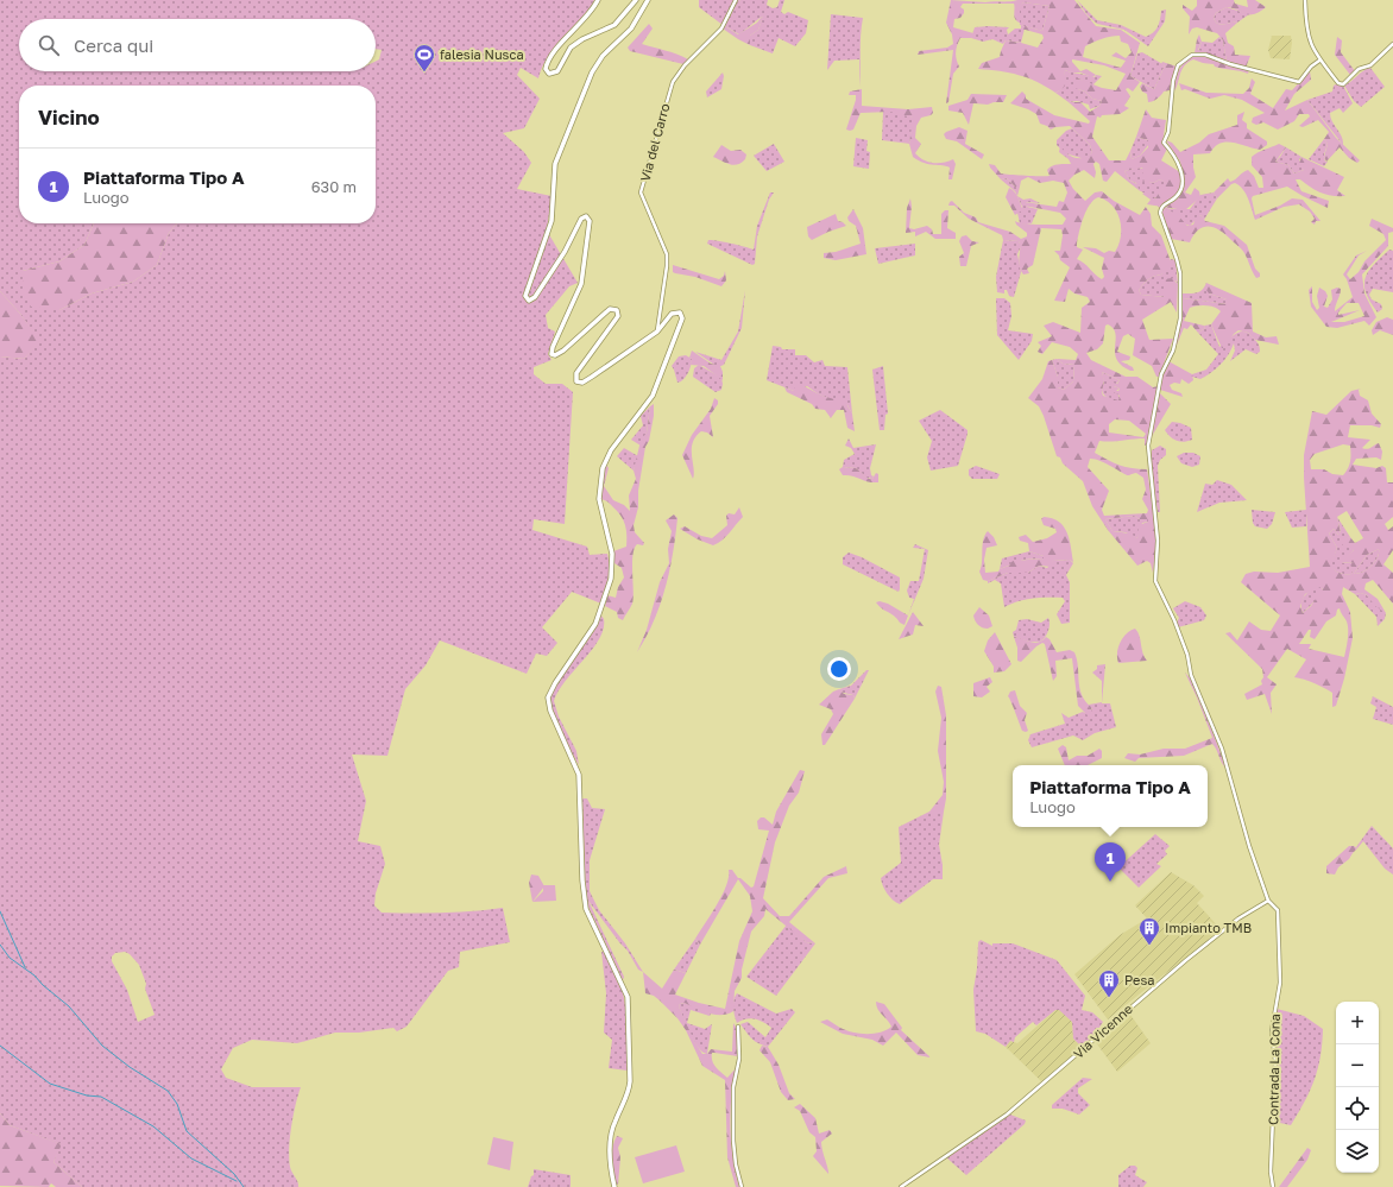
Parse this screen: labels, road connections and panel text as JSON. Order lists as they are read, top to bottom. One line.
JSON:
{"streets":{"street":["Via del Carro","Via Vicenne","Contrada La Cona"]},"crossings":[["Via Vicenne","Contrada La Cona"]],"places":{"sports":["falesia Nusca"],"building":["Impianto TMB","Pesa"]},"page":{"search":"Cerca qui","heading":"Vicino","list":[{"mark":"1","name":"Piattaforma Tipo A","note":"Luogo","value":"630 m"}],"popup":["Piattaforma Tipo A","Luogo"],"pins":"1","map_buttons":["+","−"]}}
